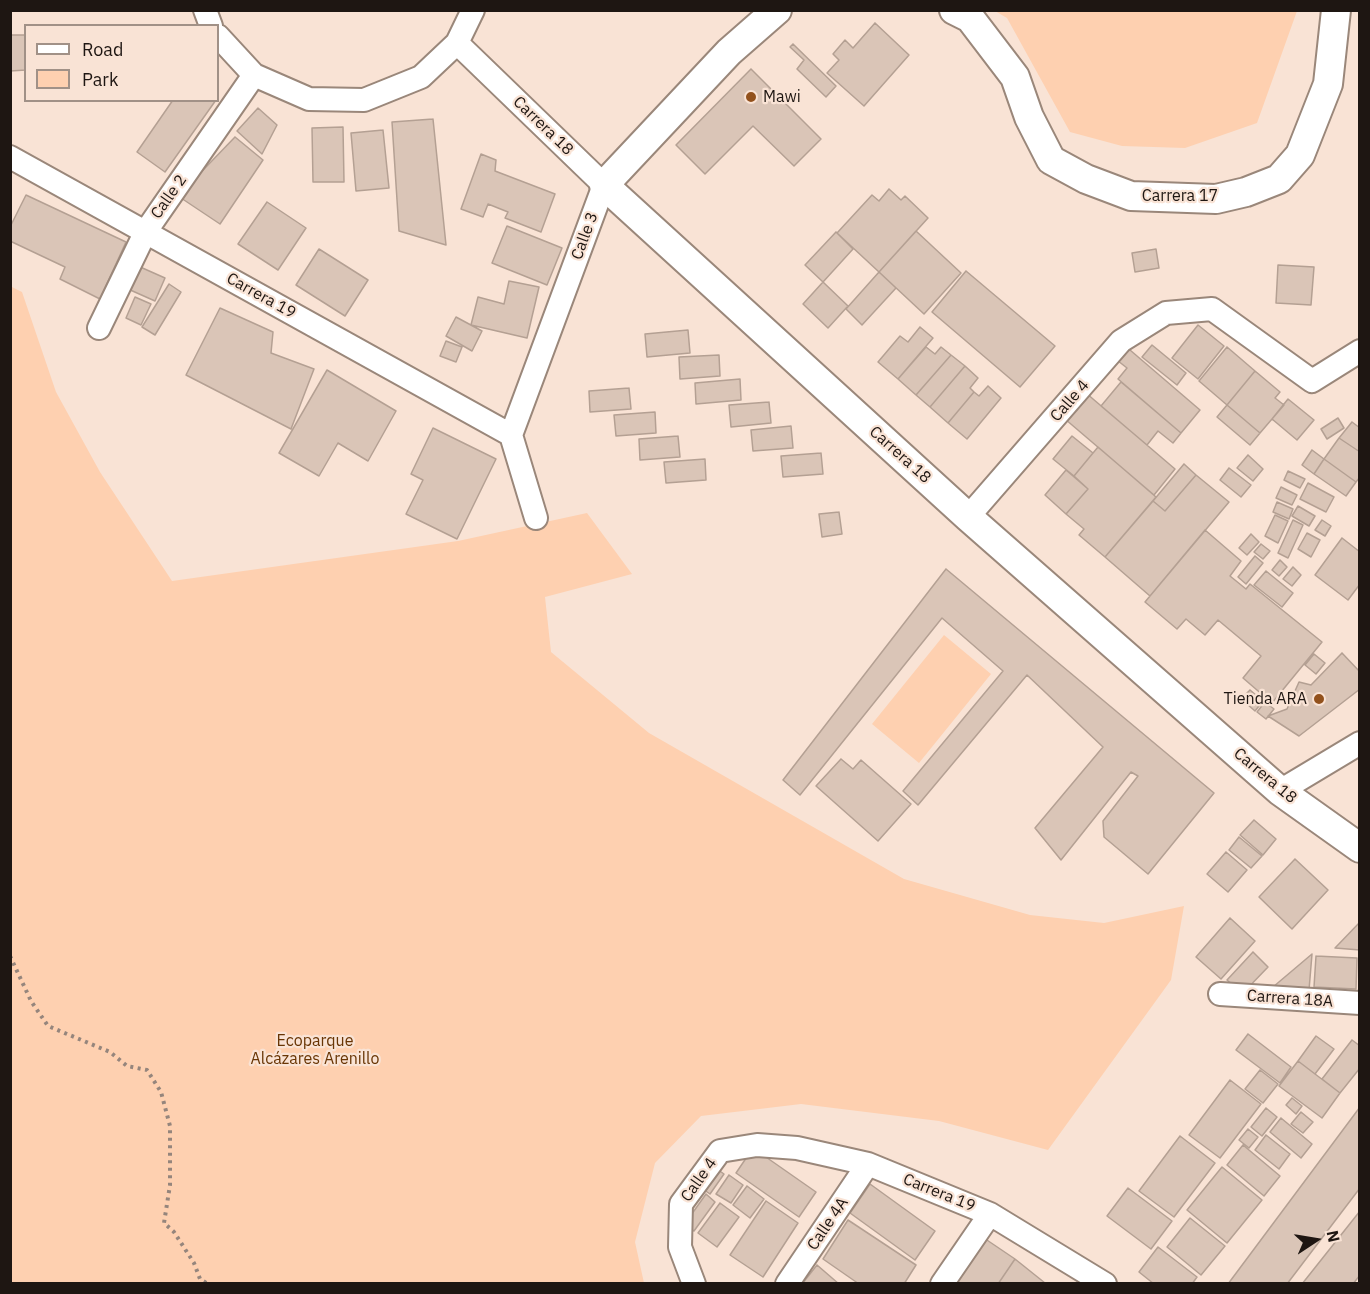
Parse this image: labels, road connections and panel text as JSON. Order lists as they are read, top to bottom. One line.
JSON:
{"streets":{"street":["Carrera 18","Carrera 17","Calle 2","Calle 3","Carrera 19","Calle 4","Carrera 18A","Calle 4A"]},"crossings":[["Carrera 18","Calle 3"],["Carrera 18","Calle 4"],["Calle 2","Carrera 19"],["Calle 3","Carrera 19"],["Carrera 19","Calle 4"],["Carrera 19","Calle 4A"]],"parks":["Ecoparque Alcázares Arenillo"],"places":["Mawi","Tienda ARA"],"legend":["Road","Park"],"north":"right"}
